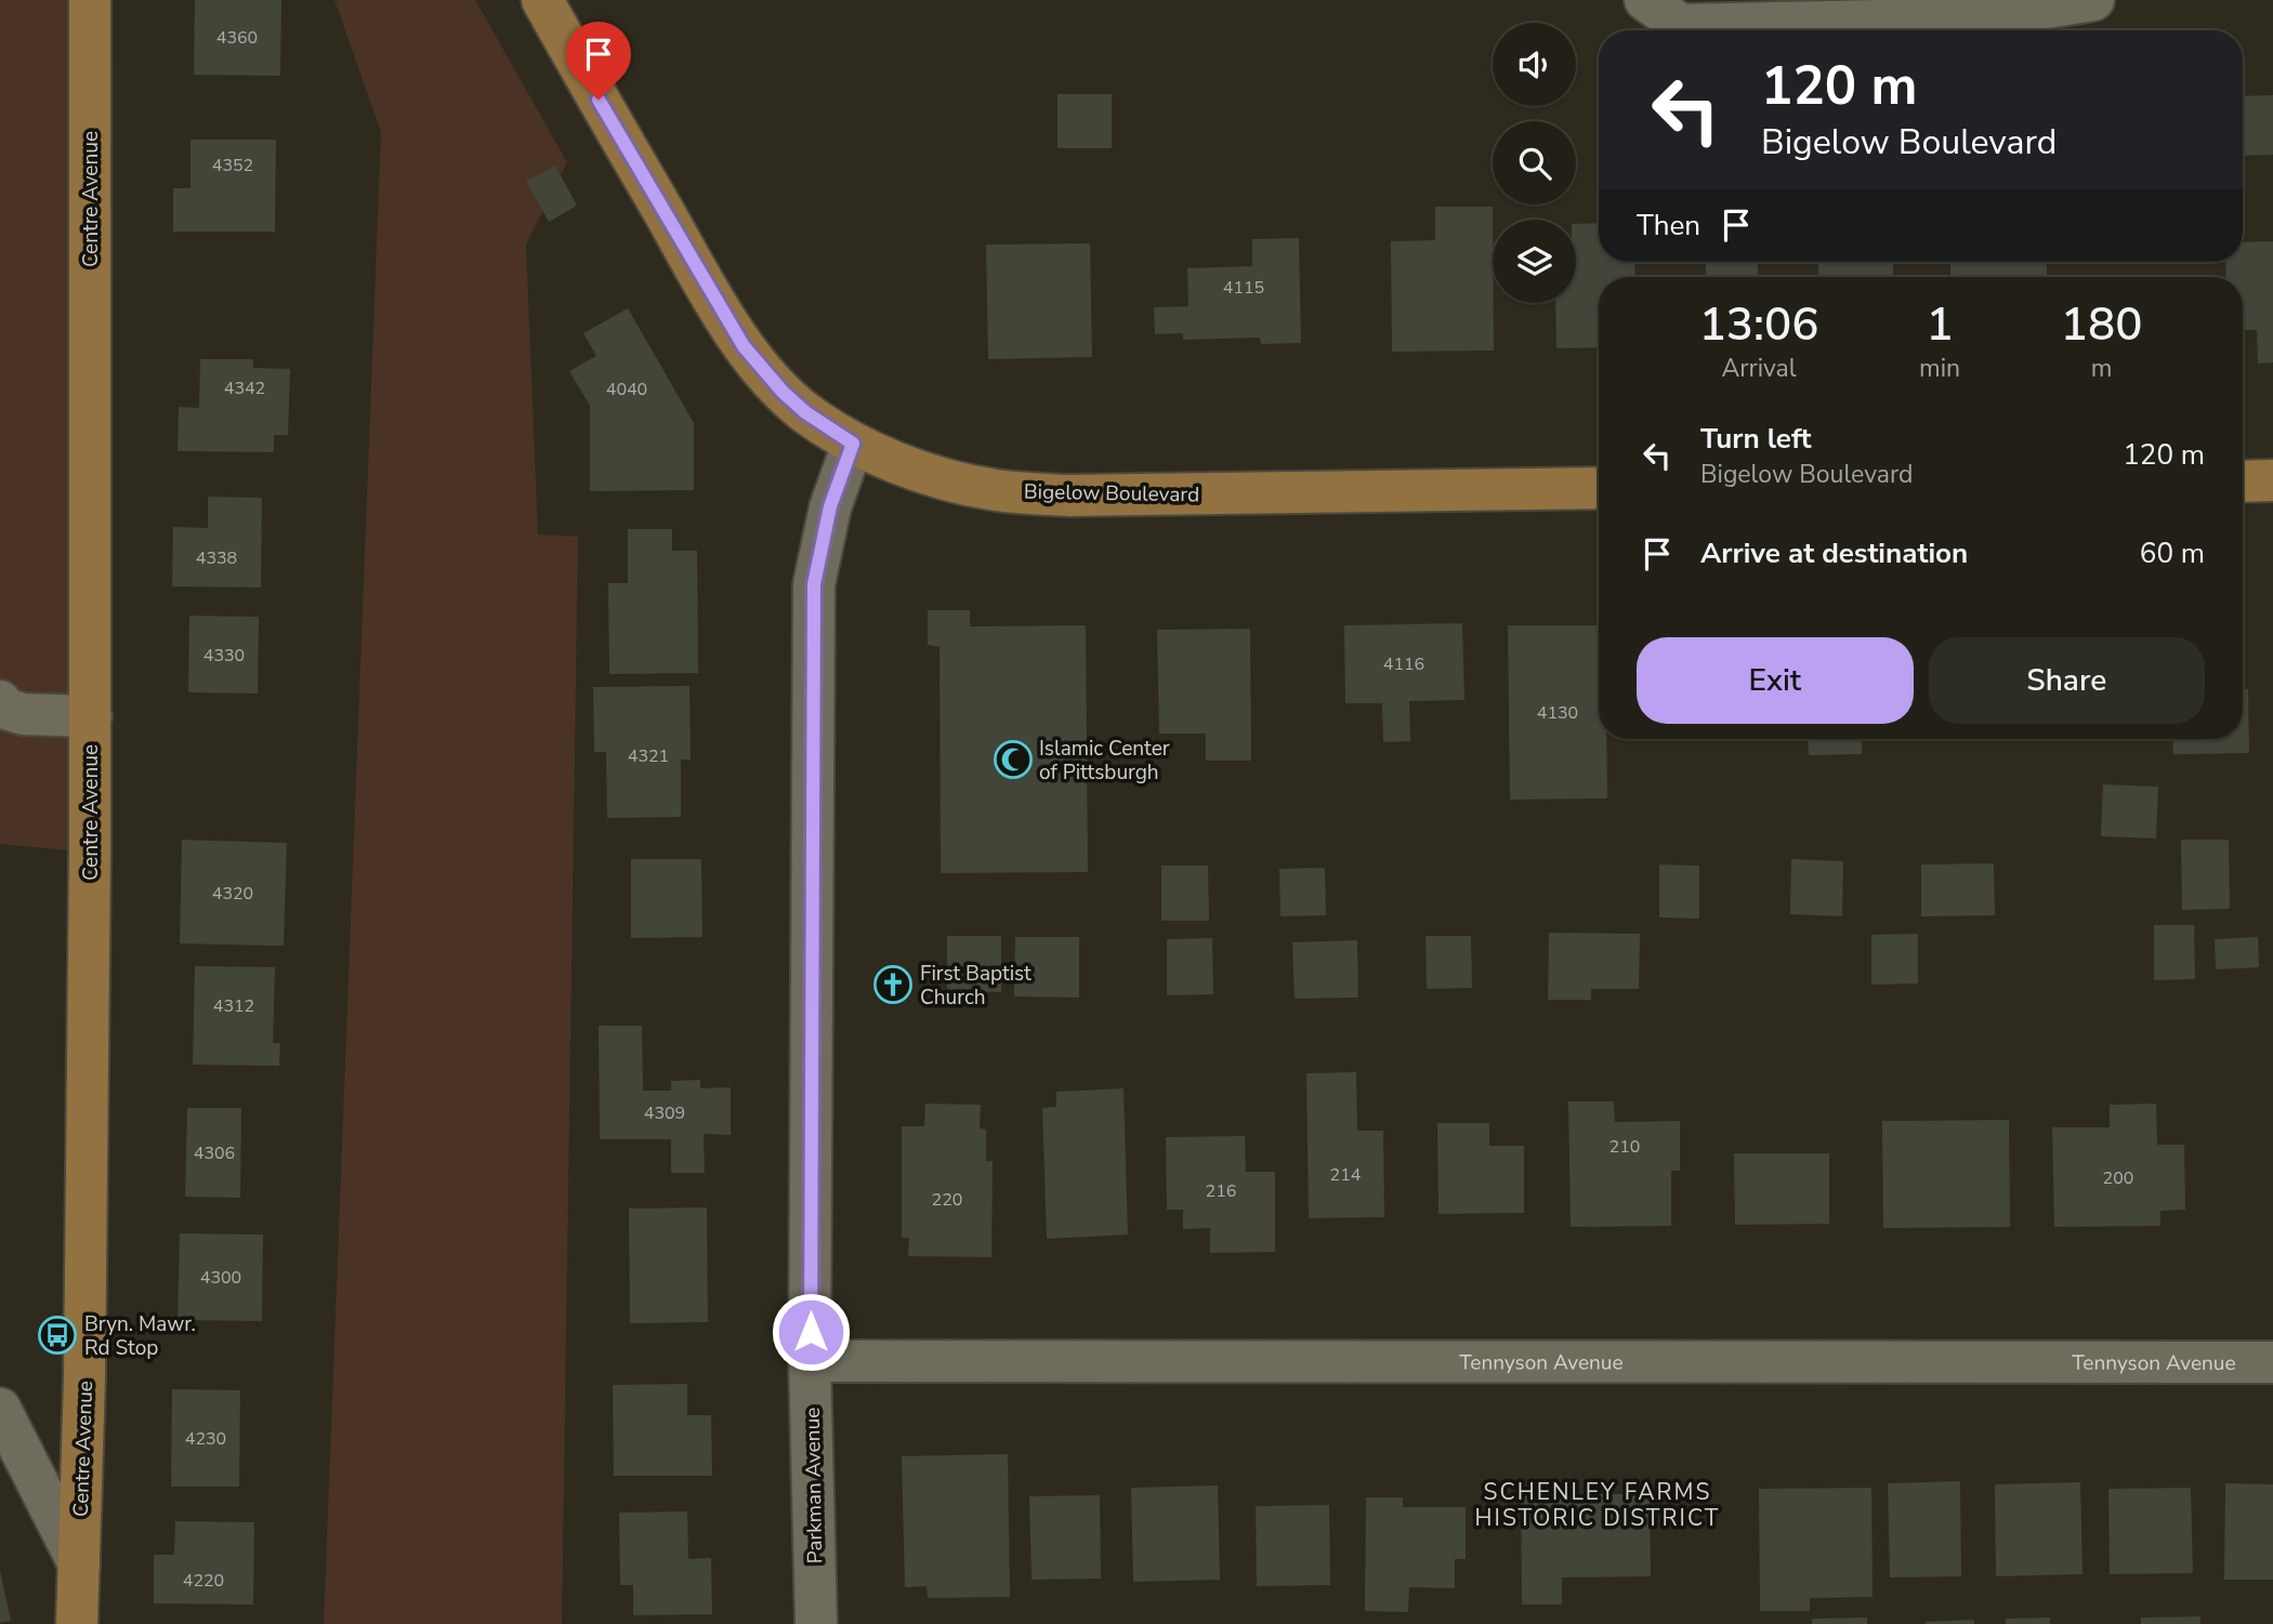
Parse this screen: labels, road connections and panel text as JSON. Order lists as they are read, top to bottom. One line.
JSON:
{"streets":{"main road":["Centre Avenue","Bigelow Boulevard"],"street":["Tennyson Avenue","Parkman Avenue"]},"crossings":[["Bigelow Boulevard","Parkman Avenue"],["Tennyson Avenue","Parkman Avenue"]],"districts":["SCHENLEY FARMS HISTORIC DISTRICT"],"places":{"mosque":["Islamic Center of Pittsburgh"],"church":["First Baptist Church"],"bus stop":["Bryn. Mawr. Rd Stop"]},"house_numbers":["4360","4352","4115","4342","4040","4338","4330","4116","4130","4321","4320","4312","4309","210","4306","214","200","216","220","4300","4230","4220"],"page":{"turn":["120 m","Bigelow Boulevard"],"then":"Then","eta":["13:06","Arrival","1","min","180","m"],"list":[{"name":"Turn left","note":"Bigelow Boulevard","value":"120 m"},{"name":"Arrive at destination","value":"60 m"}],"buttons":["Exit","Share"]}}
